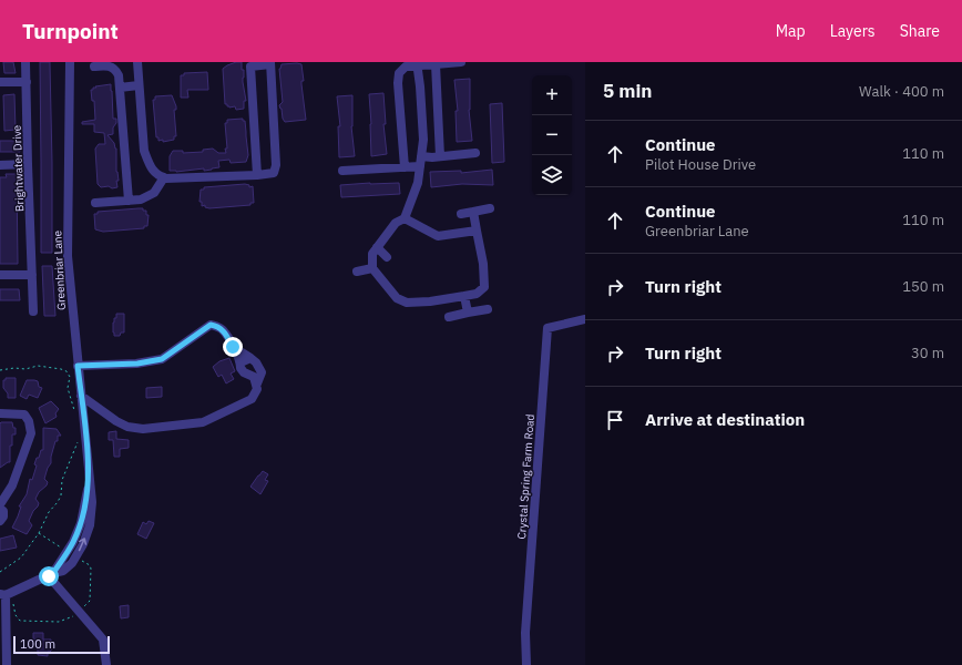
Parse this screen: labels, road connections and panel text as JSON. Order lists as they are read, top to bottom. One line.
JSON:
{"streets":{"street":["Brightwater Drive","Greenbriar Lane","Crystal Spring Farm Road"]},"scale_bar":"100 m","page":{"header":"Turnpoint","nav":["Map","Layers","Share"],"heading":["5 min","Walk · 400 m"],"map_buttons":["+","−"],"list":[["Continue","Pilot House Drive","110 m"],["Continue","Greenbriar Lane","110 m"],["Turn right","150 m"],["Turn right","30 m"],"Arrive at destination"],"scale":"100 m"}}
